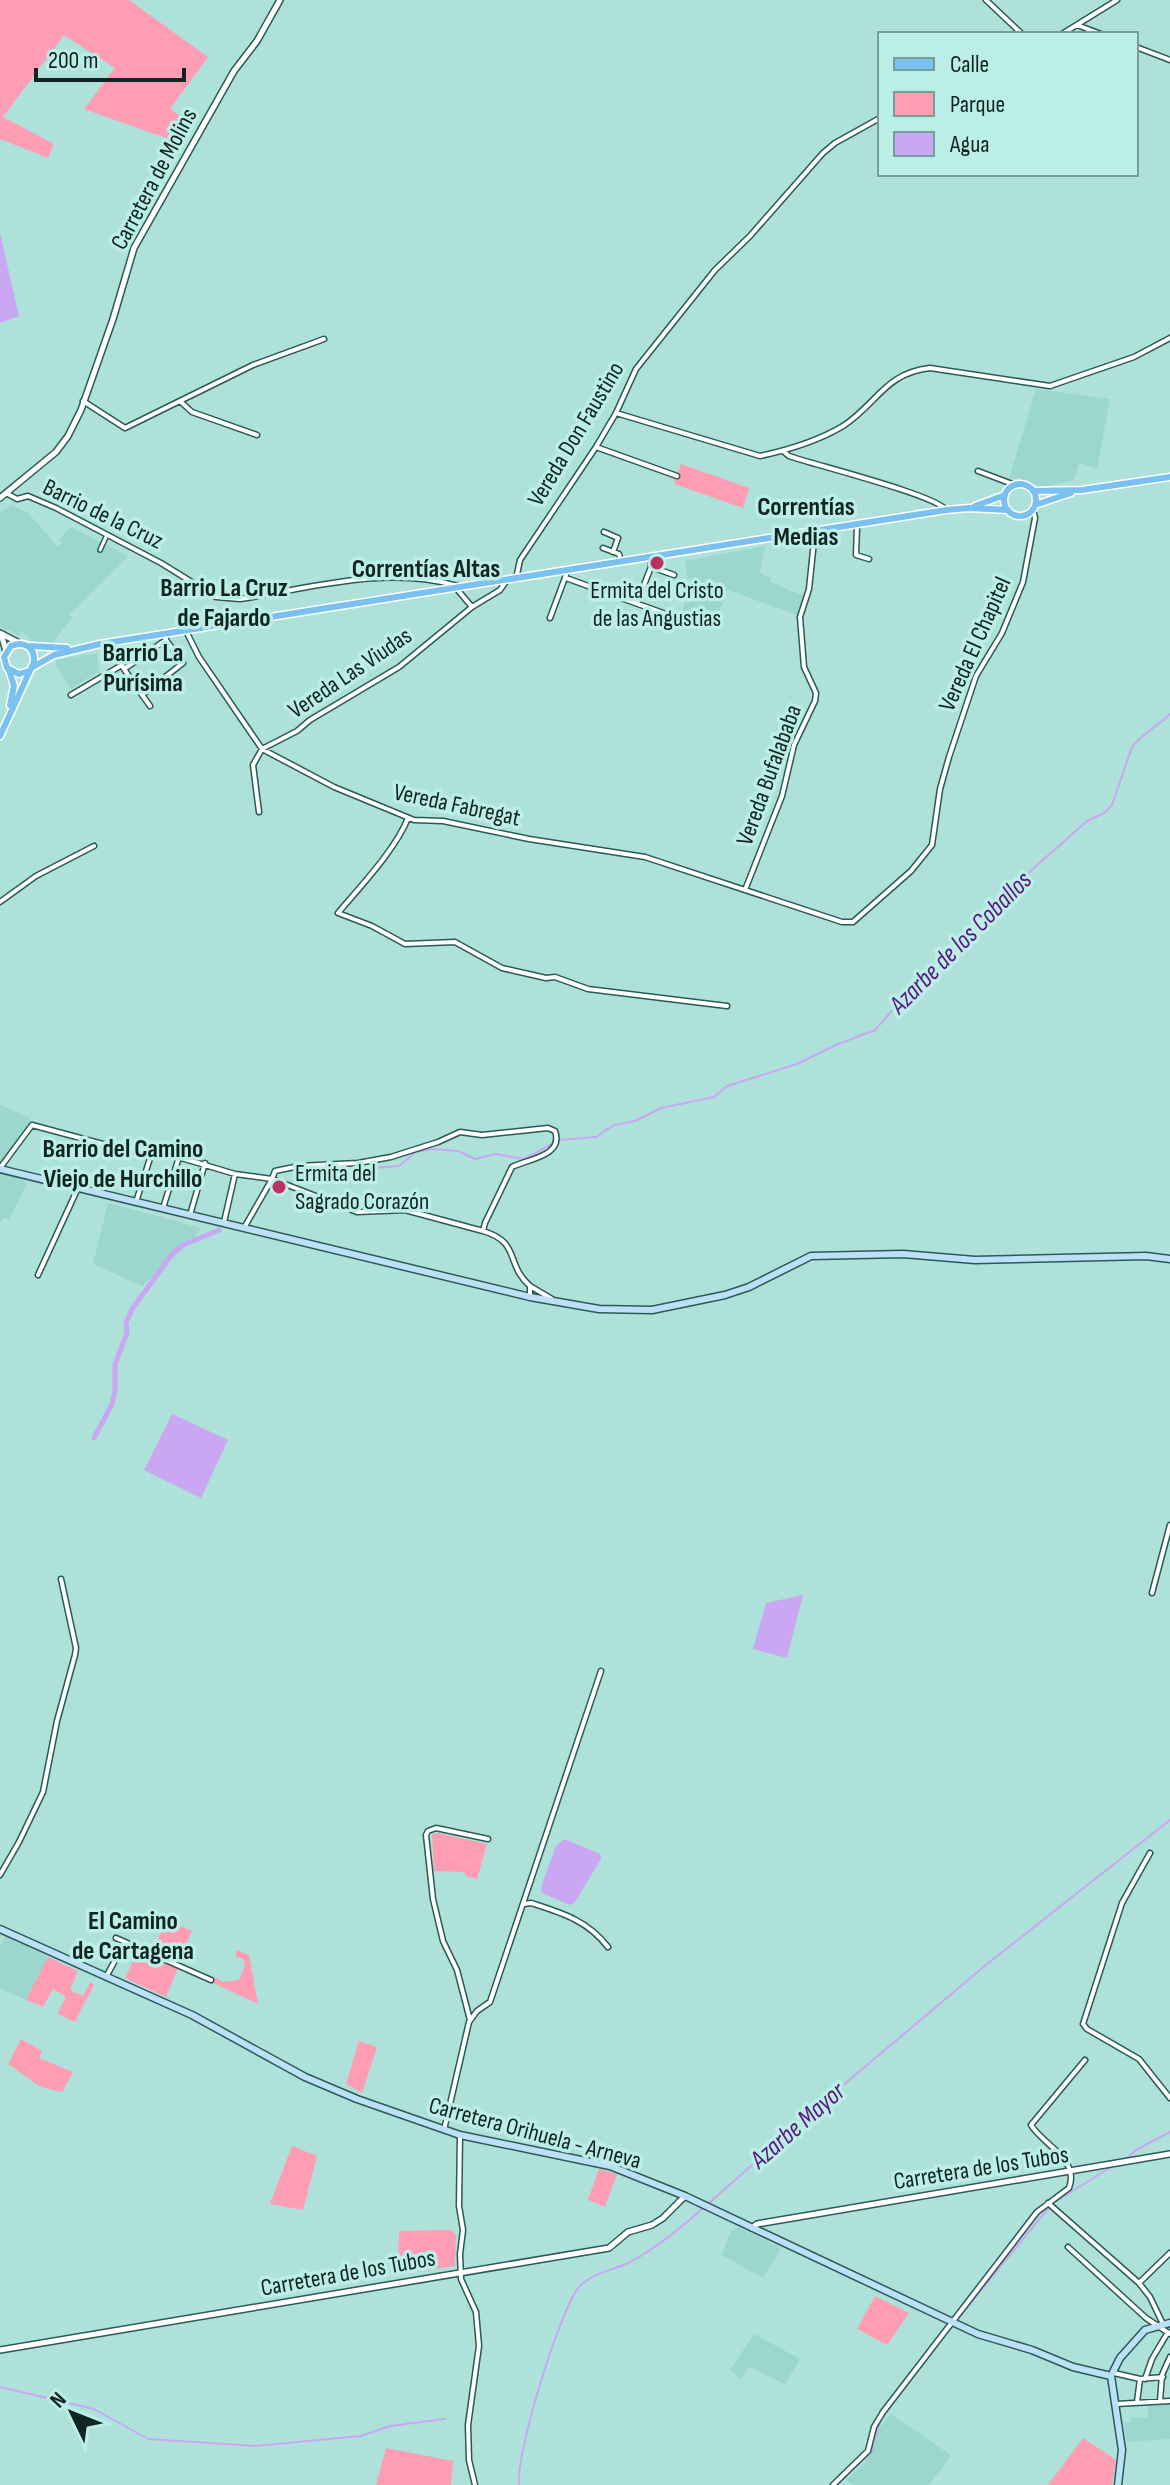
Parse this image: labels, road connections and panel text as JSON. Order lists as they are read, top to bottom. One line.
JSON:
{"streets":{"main road":["Carretera Orihuela - Arneva"],"street":["Carretera de Molins","Vereda Don Faustino","Barrio de la Cruz","Vereda El Chapitel","Vereda Las Viudas","Vereda Bufalababa","Vereda Fabregat","Carretera de los Tubos"]},"crossings":[["Carretera de Molins","Barrio de la Cruz"],["Vereda El Chapitel","Vereda Bufalababa"],["Vereda El Chapitel","Vereda Fabregat"],["Vereda Las Viudas","Vereda Fabregat"],["Vereda Bufalababa","Vereda Fabregat"],["Carretera Orihuela - Arneva","Carretera de los Tubos"]],"districts":["Correntías Medias","Correntías Altas","Barrio La Cruz de Fajardo","Barrio La Purísima","Barrio del Camino Viejo de Hurchillo","El Camino de Cartagena"],"water":["Azarbe de los Coballos","Azarbe Mayor"],"places":["Ermita del Cristo de las Angustias","Ermita del Sagrado Corazón"],"legend":["Calle","Parque","Agua"],"scale_bar":"200 m","north":"top left"}
